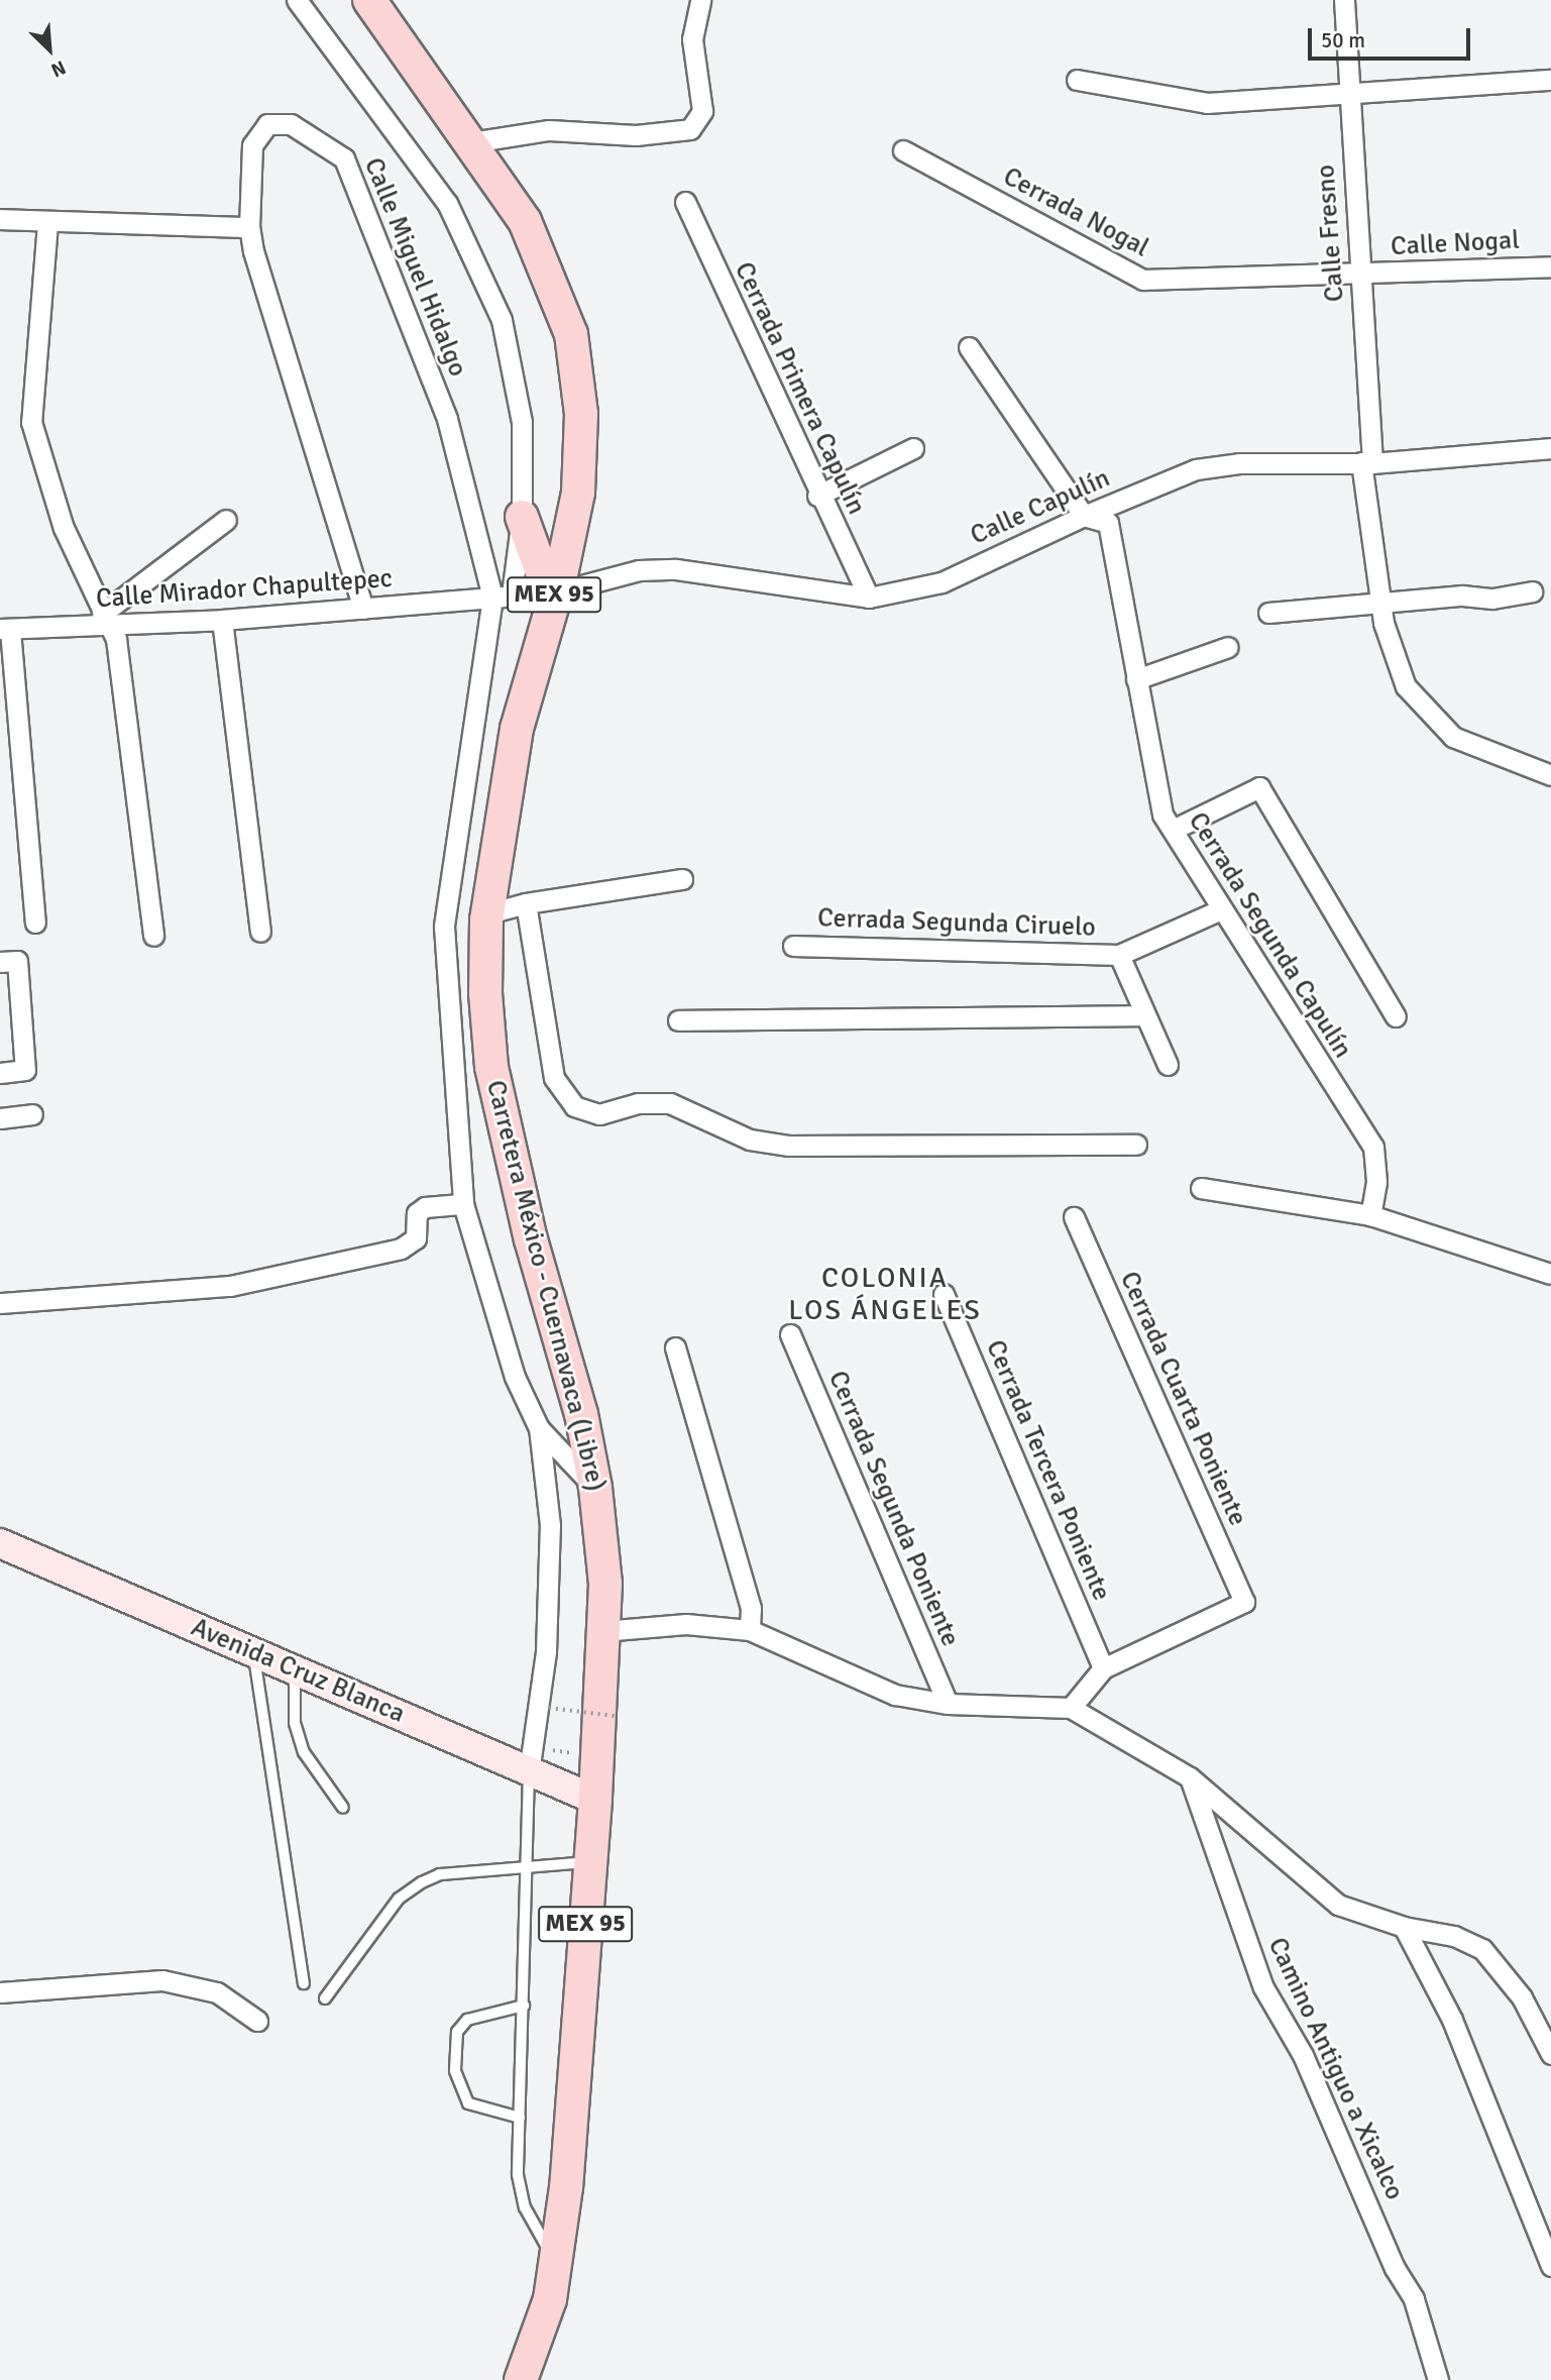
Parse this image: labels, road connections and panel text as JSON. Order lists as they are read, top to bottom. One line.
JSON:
{"streets":{"main road":["MEX 95","Carretera México - Cuernavaca (Libre)","Avenida Cruz Blanca"],"street":["Cerrada Nogal","Calle Fresno","Calle Nogal","Calle Miguel Hidalgo","Cerrada Primera Capulín","Calle Capulín","Calle Mirador Chapultepec","Cerrada Segunda Ciruelo","Cerrada Segunda Capulín","Cerrada Cuarta Poniente","Cerrada Tercera Poniente","Cerrada Segunda Poniente","Camino Antiguo a Xicalco"]},"crossings":[["Cerrada Nogal","Calle Fresno"],["Cerrada Nogal","Calle Nogal"],["Calle Fresno","Calle Nogal"],["Calle Fresno","Calle Capulín"],["Calle Miguel Hidalgo","Calle Mirador Chapultepec"],["Cerrada Primera Capulín","Calle Capulín"],["Calle Capulín","Calle Mirador Chapultepec"],["Calle Capulín","Cerrada Segunda Capulín"],["Calle Capulín","Carretera México - Cuernavaca (Libre)"],["Calle Mirador Chapultepec","Carretera México - Cuernavaca (Libre)"],["Carretera México - Cuernavaca (Libre)","Avenida Cruz Blanca"],["Cerrada Cuarta Poniente","Cerrada Tercera Poniente"]],"districts":["COLONIA LOS ÁNGELES"],"scale_bar":"50 m","north":"bottom right"}
